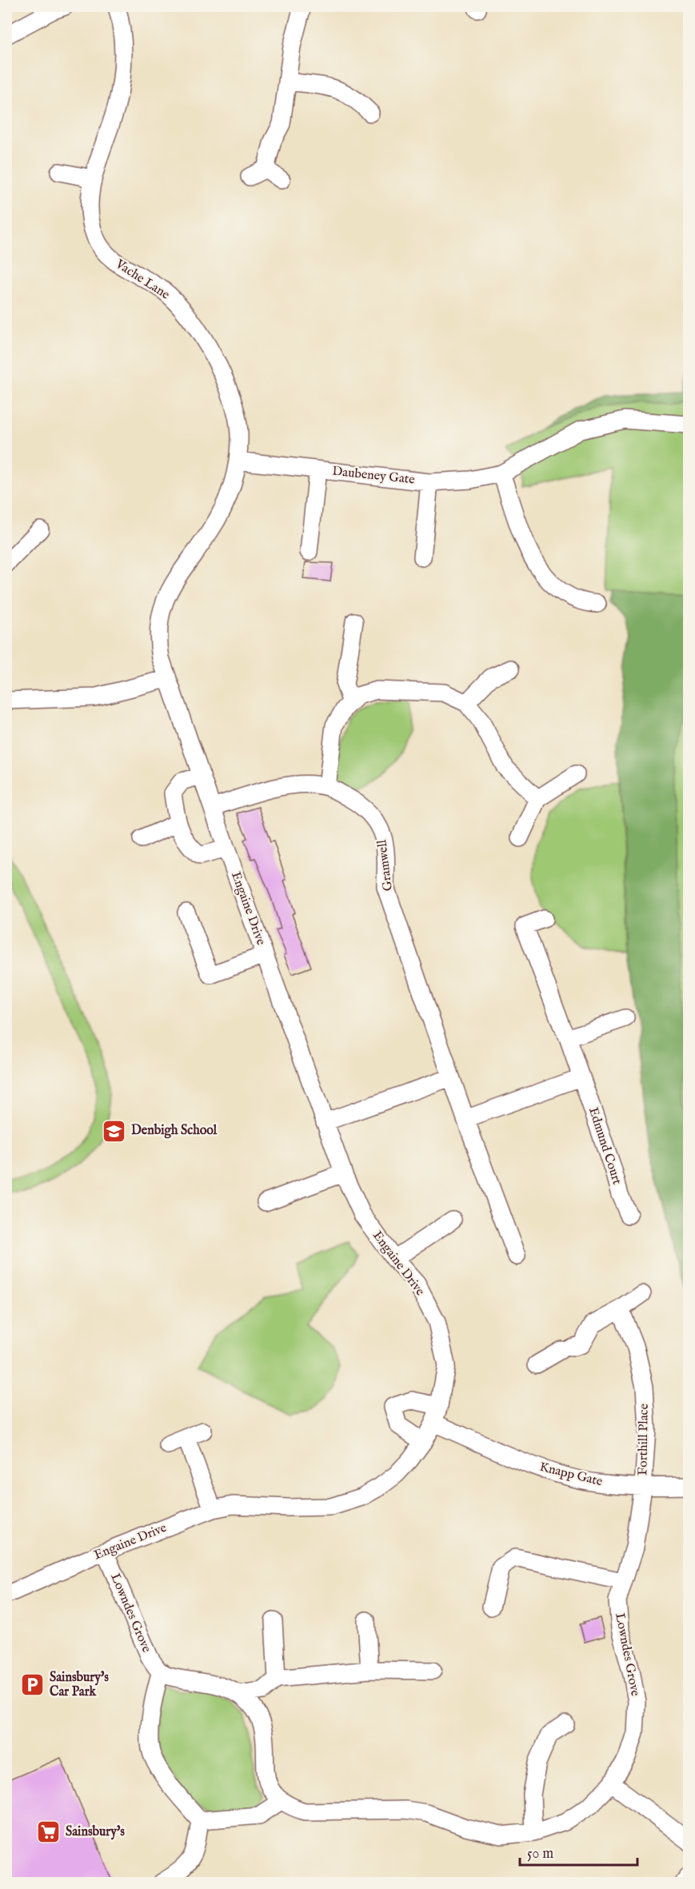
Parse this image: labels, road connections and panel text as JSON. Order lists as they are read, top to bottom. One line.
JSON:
{"streets":{"street":["Vache Lane","Daubeney Gate","Gramwell","Engaine Drive","Edmund Court","Forthill Place","Knapp Gate","Lowndes Grove"]},"crossings":[["Vache Lane","Daubeney Gate"],["Vache Lane","Engaine Drive"],["Daubeney Gate","Engaine Drive"],["Gramwell","Engaine Drive"],["Engaine Drive","Knapp Gate"],["Engaine Drive","Lowndes Grove"],["Forthill Place","Knapp Gate"],["Forthill Place","Lowndes Grove"],["Knapp Gate","Lowndes Grove"]],"places":{"school or university":["Denbigh School"],"parking":["Sainsbury's Car Park"],"supermarket":["Sainsbury's"]},"scale_bar":"50 m"}
